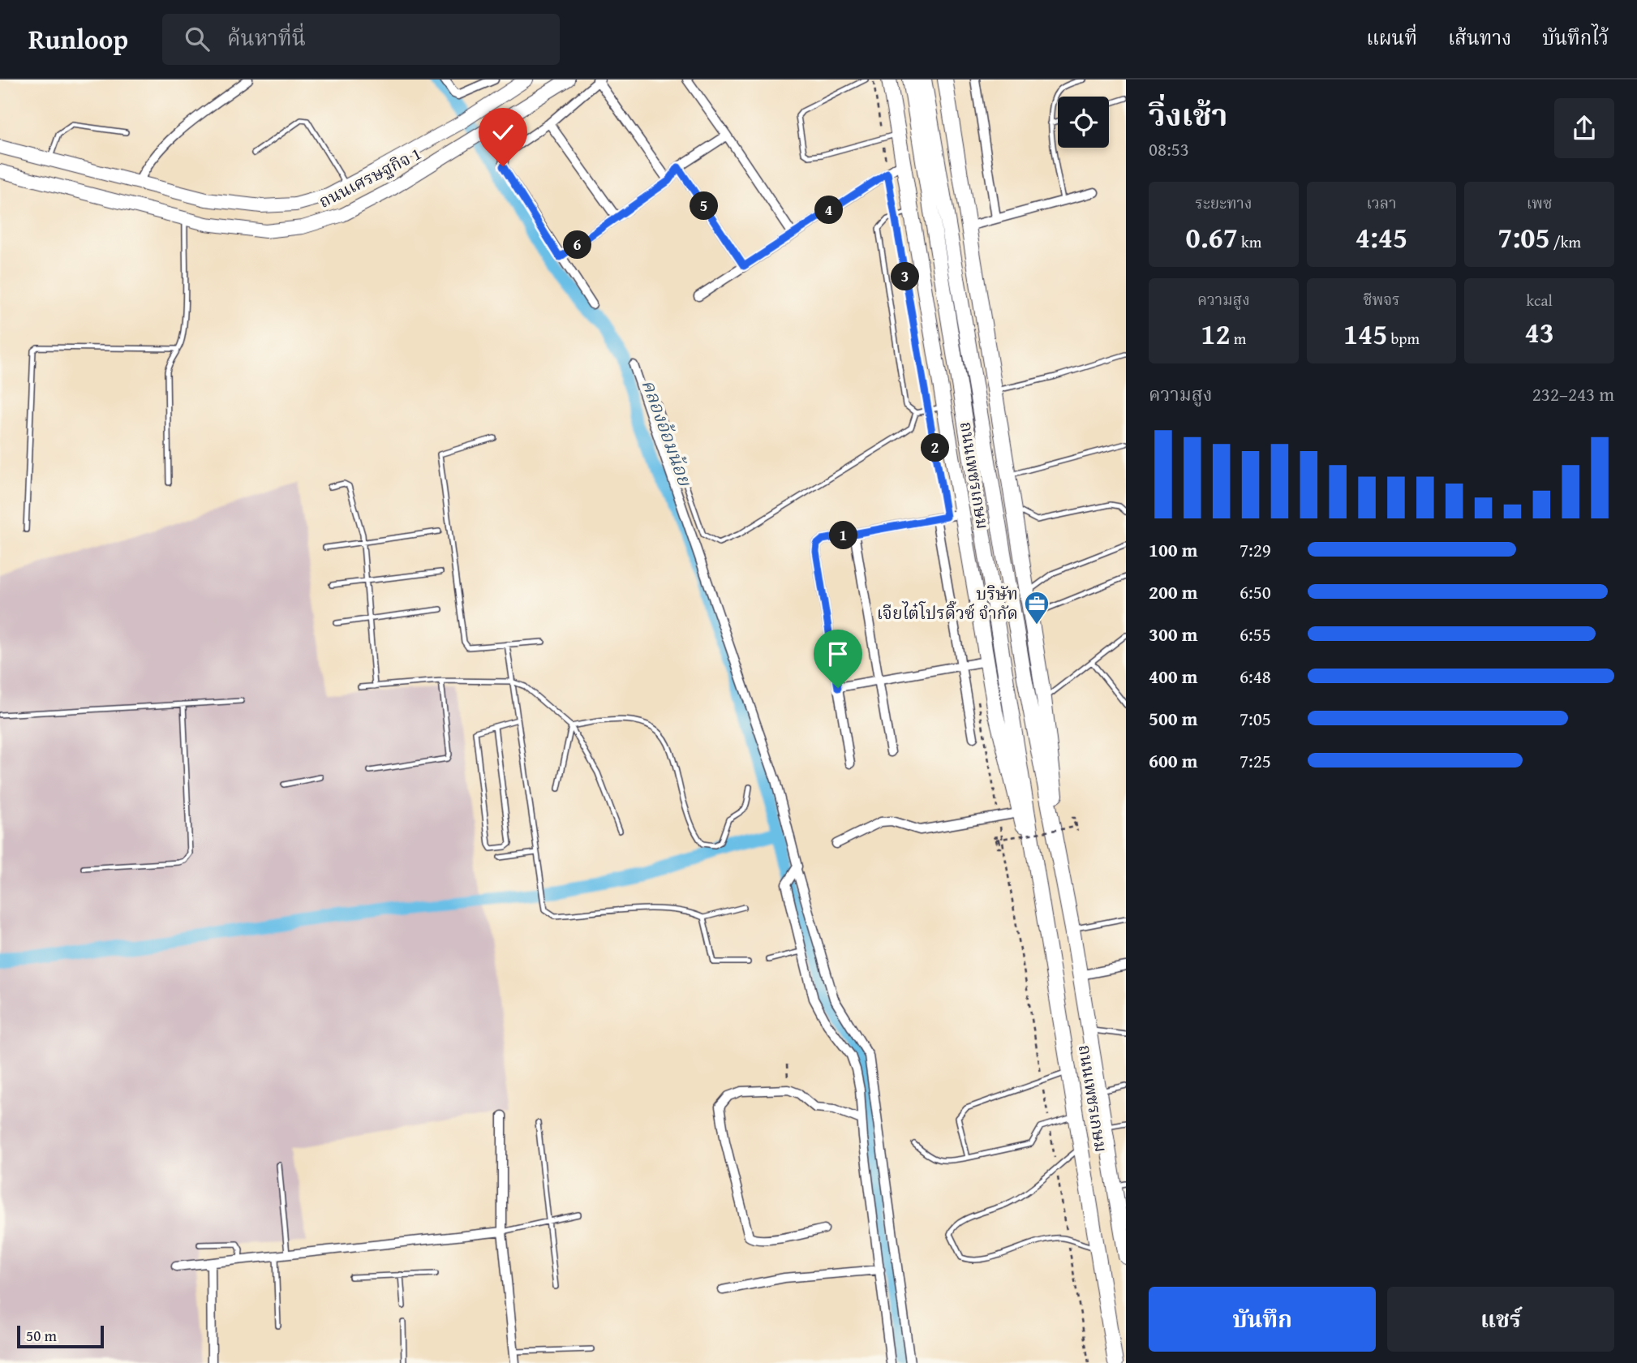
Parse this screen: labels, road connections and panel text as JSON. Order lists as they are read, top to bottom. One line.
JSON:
{"streets":{"main road":["ถนนเศรษฐกิจ 1","ถนนเพชรเกษม"]},"water":["คลองอ้อมน้อย"],"places":{"office":["บริษัท เจียไต๋โปรดิ๊วซ์ จำกัด"]},"scale_bar":"50 m","page":{"header":"Runloop","search":"ค้นหาที่นี่","nav":["แผนที่","เส้นทาง","บันทึกไว้"],"heading":["วิ่งเช้า","08:53"],"stats":[["ระยะทาง","0.67 km"],["เวลา","4:45"],["เพซ","7:05 /km"],["ความสูง","12 m"],["ชีพจร","145 bpm"],["kcal","43"]],"pins":["5","4","6","3","2","1"],"chart":["ความสูง","232–243 m"],"list":[{"name":"100 m","note":"7:29"},{"name":"200 m","note":"6:50"},{"name":"300 m","note":"6:55"},{"name":"400 m","note":"6:48"},{"name":"500 m","note":"7:05"},{"name":"600 m","note":"7:25"}],"buttons":["บันทึก","แชร์"],"scale":"50 m"}}
